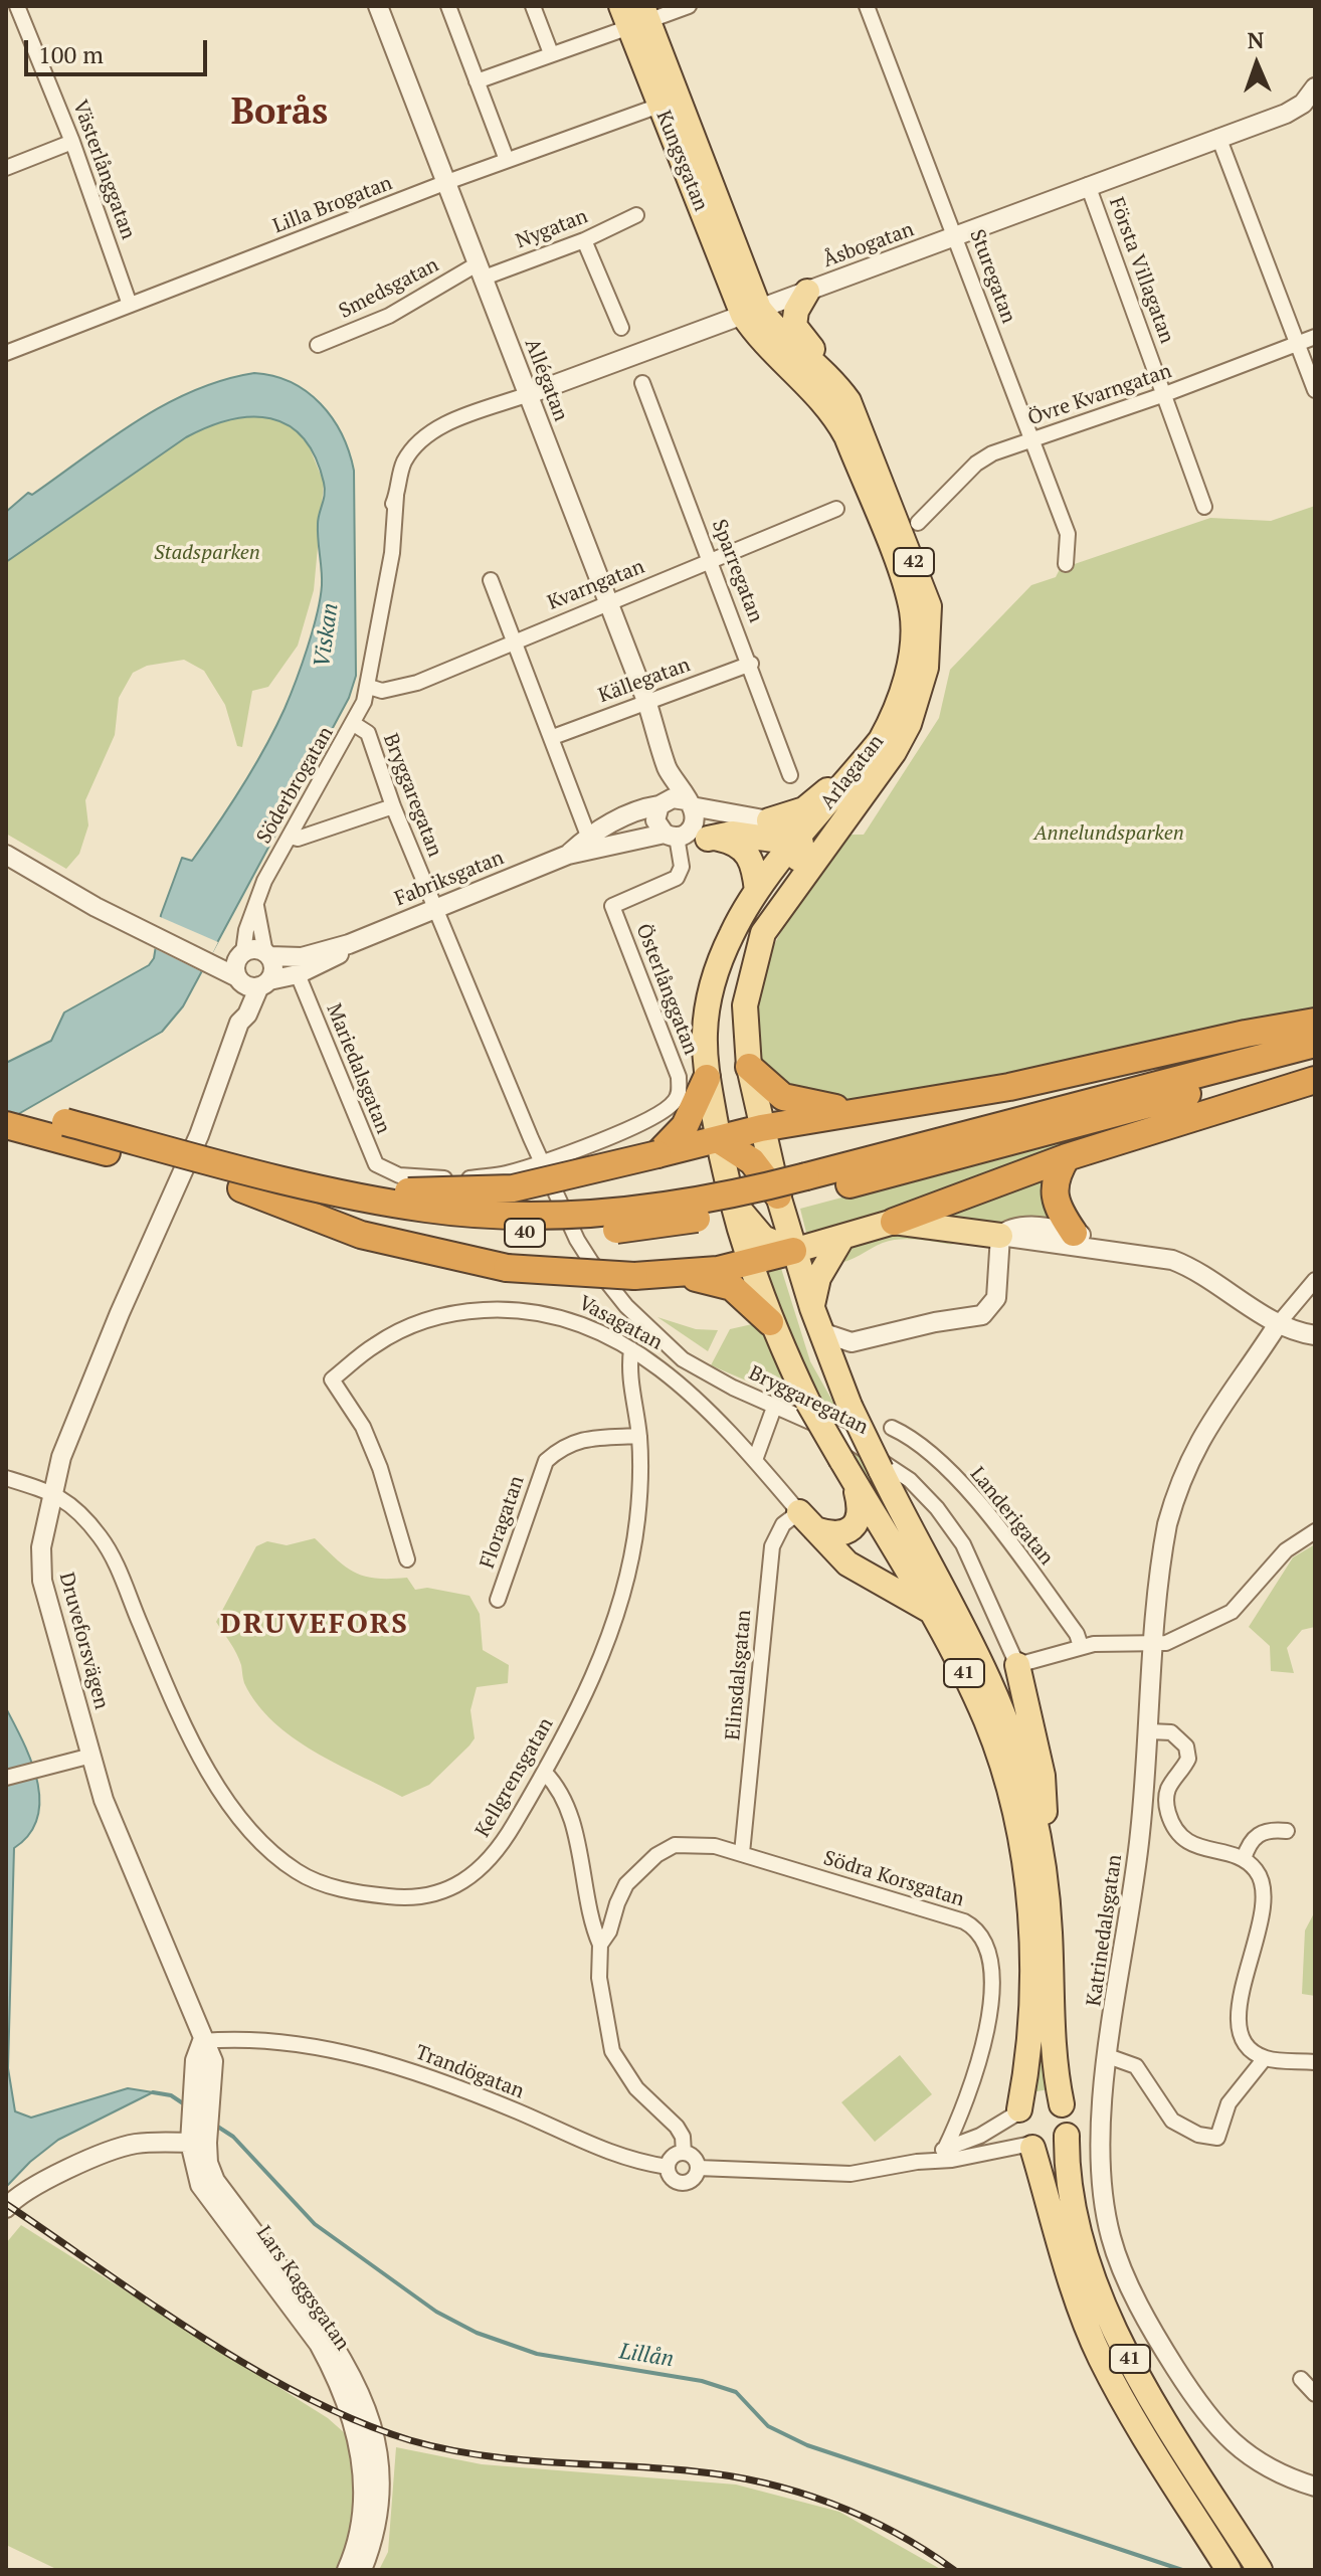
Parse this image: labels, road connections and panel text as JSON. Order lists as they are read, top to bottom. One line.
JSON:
{"streets":{"highway":["40"],"main road":["Kungsgatan","42","Arlagatan","41"],"street":["Västerlånggatan","Lilla Brogatan","Nygatan","Åsbogatan","Första Villagatan","Sturegatan","Smedsgatan","Allégatan","Övre Kvarngatan","Sparregatan","Kvarngatan","Källegatan","Söderbrogatan","Bryggaregatan","Fabriksgatan","Österlånggatan","Mariedalsgatan","Vasagatan","Landerigatan","Floragatan","Druveforsvägen","Elinsdalsgatan","Kellgrensgatan","Södra Korsgatan","Katrinedalsgatan","Trandögatan","Lars Kaggsgatan"]},"crossings":[["Kungsgatan","Lilla Brogatan"],["Kungsgatan","Åsbogatan"],["Kungsgatan","Arlagatan"],["Västerlånggatan","Lilla Brogatan"],["Lilla Brogatan","Allégatan"],["Nygatan","Smedsgatan"],["Nygatan","Allégatan"],["Åsbogatan","Första Villagatan"],["Åsbogatan","Sturegatan"],["Åsbogatan","Allégatan"],["Åsbogatan","Arlagatan"],["Åsbogatan","Söderbrogatan"],["Första Villagatan","Övre Kvarngatan"],["Sturegatan","Övre Kvarngatan"],["Smedsgatan","Allégatan"],["Allégatan","Kvarngatan"],["Allégatan","Källegatan"],["Allégatan","Fabriksgatan"],["Allégatan","Österlånggatan"],["Sparregatan","Kvarngatan"],["Sparregatan","Källegatan"],["Kvarngatan","Söderbrogatan"],["Arlagatan","41"],["Söderbrogatan","Bryggaregatan"],["Söderbrogatan","Fabriksgatan"],["Söderbrogatan","Druveforsvägen"],["Bryggaregatan","Fabriksgatan"],["Bryggaregatan","Österlånggatan"],["Fabriksgatan","Österlånggatan"],["Fabriksgatan","Mariedalsgatan"],["Fabriksgatan","Druveforsvägen"],["Vasagatan","Elinsdalsgatan"],["Vasagatan","Kellgrensgatan"],["Floragatan","Kellgrensgatan"],["Druveforsvägen","Kellgrensgatan"],["Druveforsvägen","Trandögatan"],["Druveforsvägen","Lars Kaggsgatan"],["Elinsdalsgatan","Södra Korsgatan"]],"districts":["Borås","DRUVEFORS"],"water":["Viskan","Lillån"],"parks":["Stadsparken","Annelundsparken"],"scale_bar":"100 m","north":"top"}
